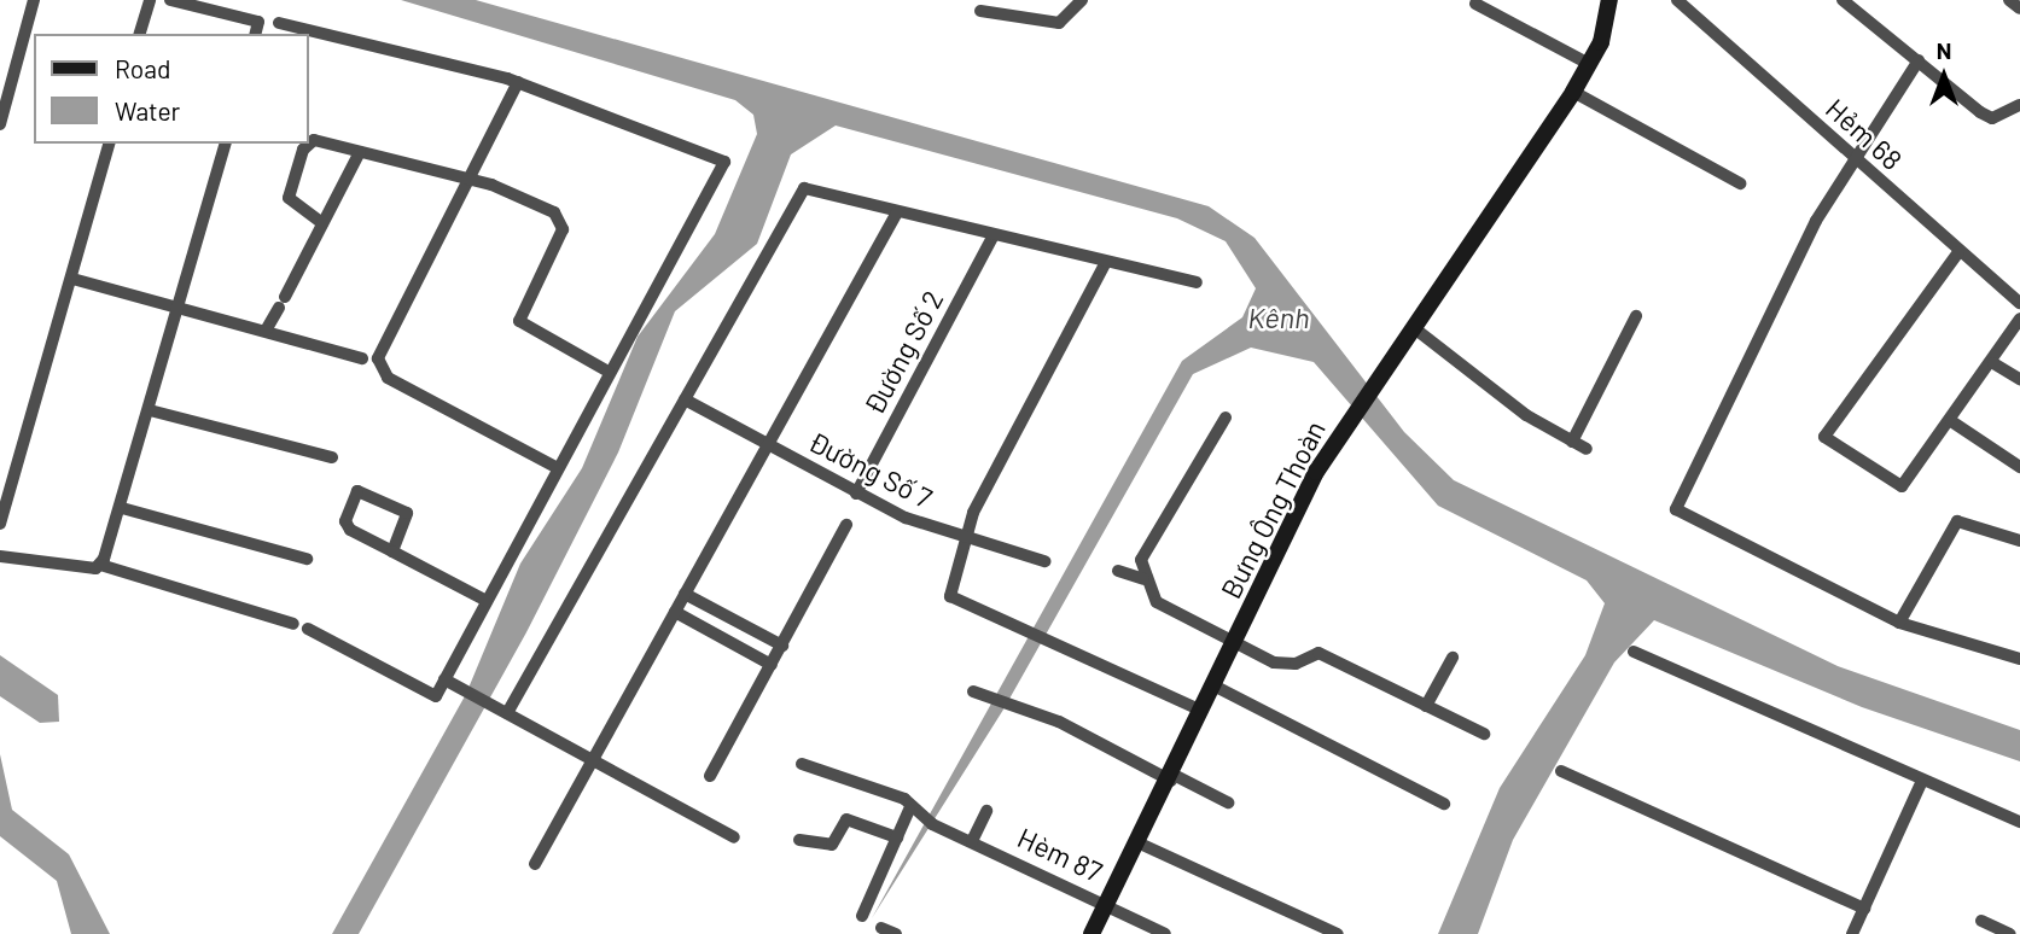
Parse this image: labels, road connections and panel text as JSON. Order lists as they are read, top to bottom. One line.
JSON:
{"streets":{"street":["Hẻm 68","Đường Số 2","Đường Số 7","Bưng Ông Thoàn","Hèm 87"]},"crossings":[["Đường Số 2","Đường Số 7"],["Bưng Ông Thoàn","Hèm 87"]],"water":["Kênh"],"legend":["Road","Water"],"north":"top"}
